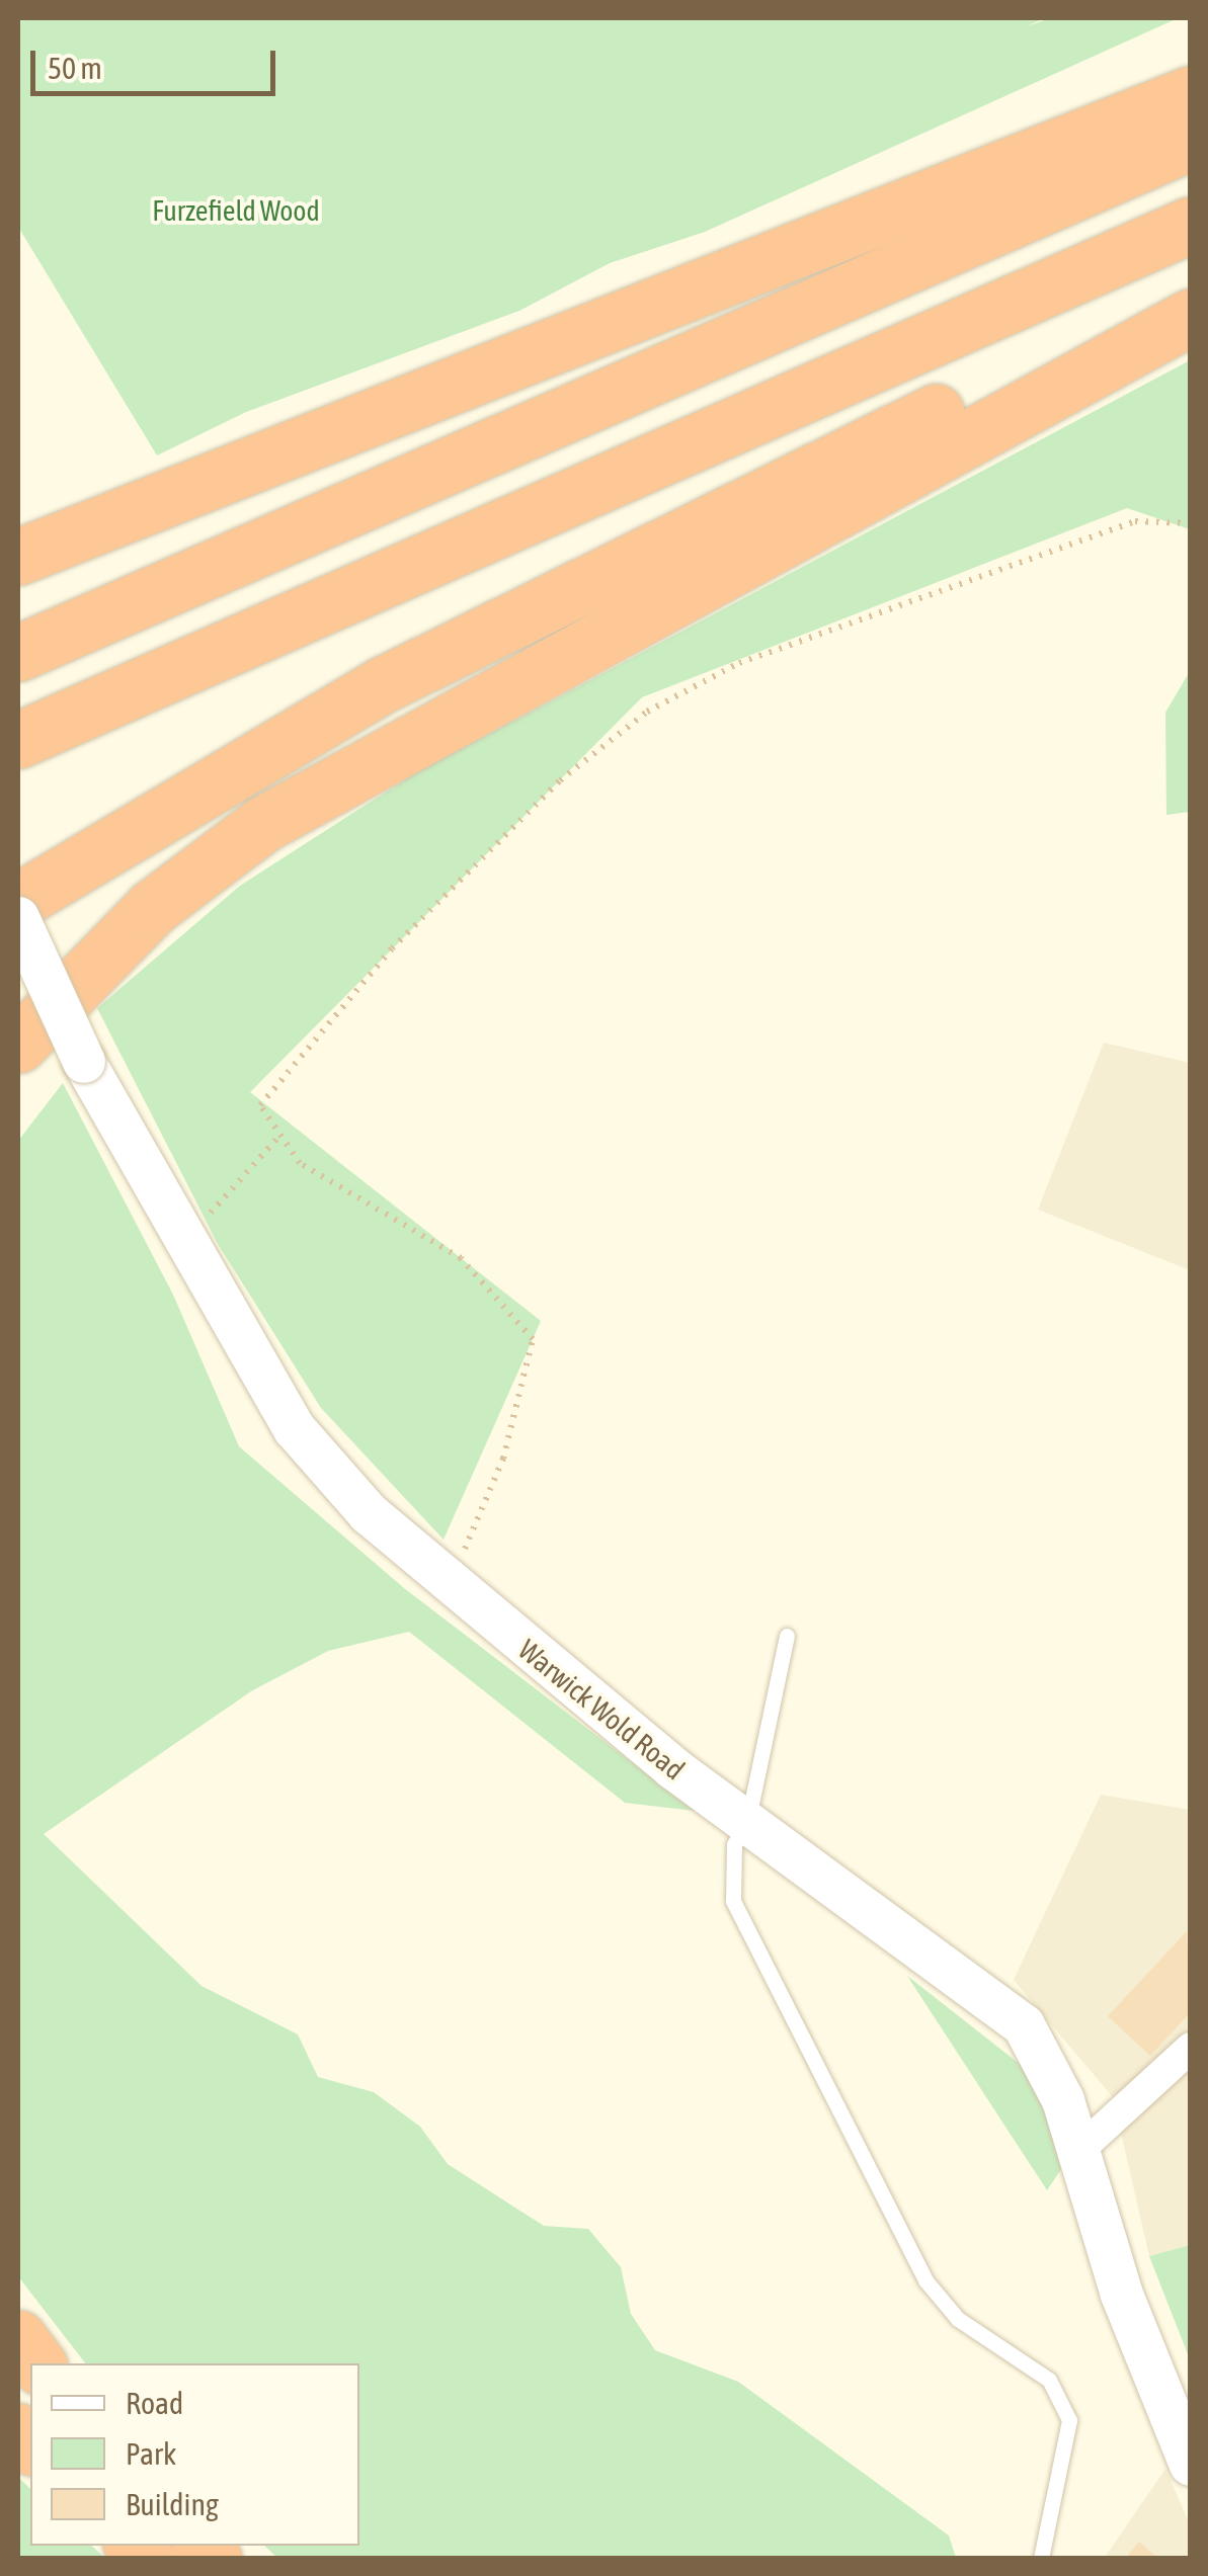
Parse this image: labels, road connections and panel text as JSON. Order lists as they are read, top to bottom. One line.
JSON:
{"streets":{"street":["Warwick Wold Road"]},"parks":["Furzefield Wood"],"legend":["Road","Park","Building"],"scale_bar":"50 m"}
